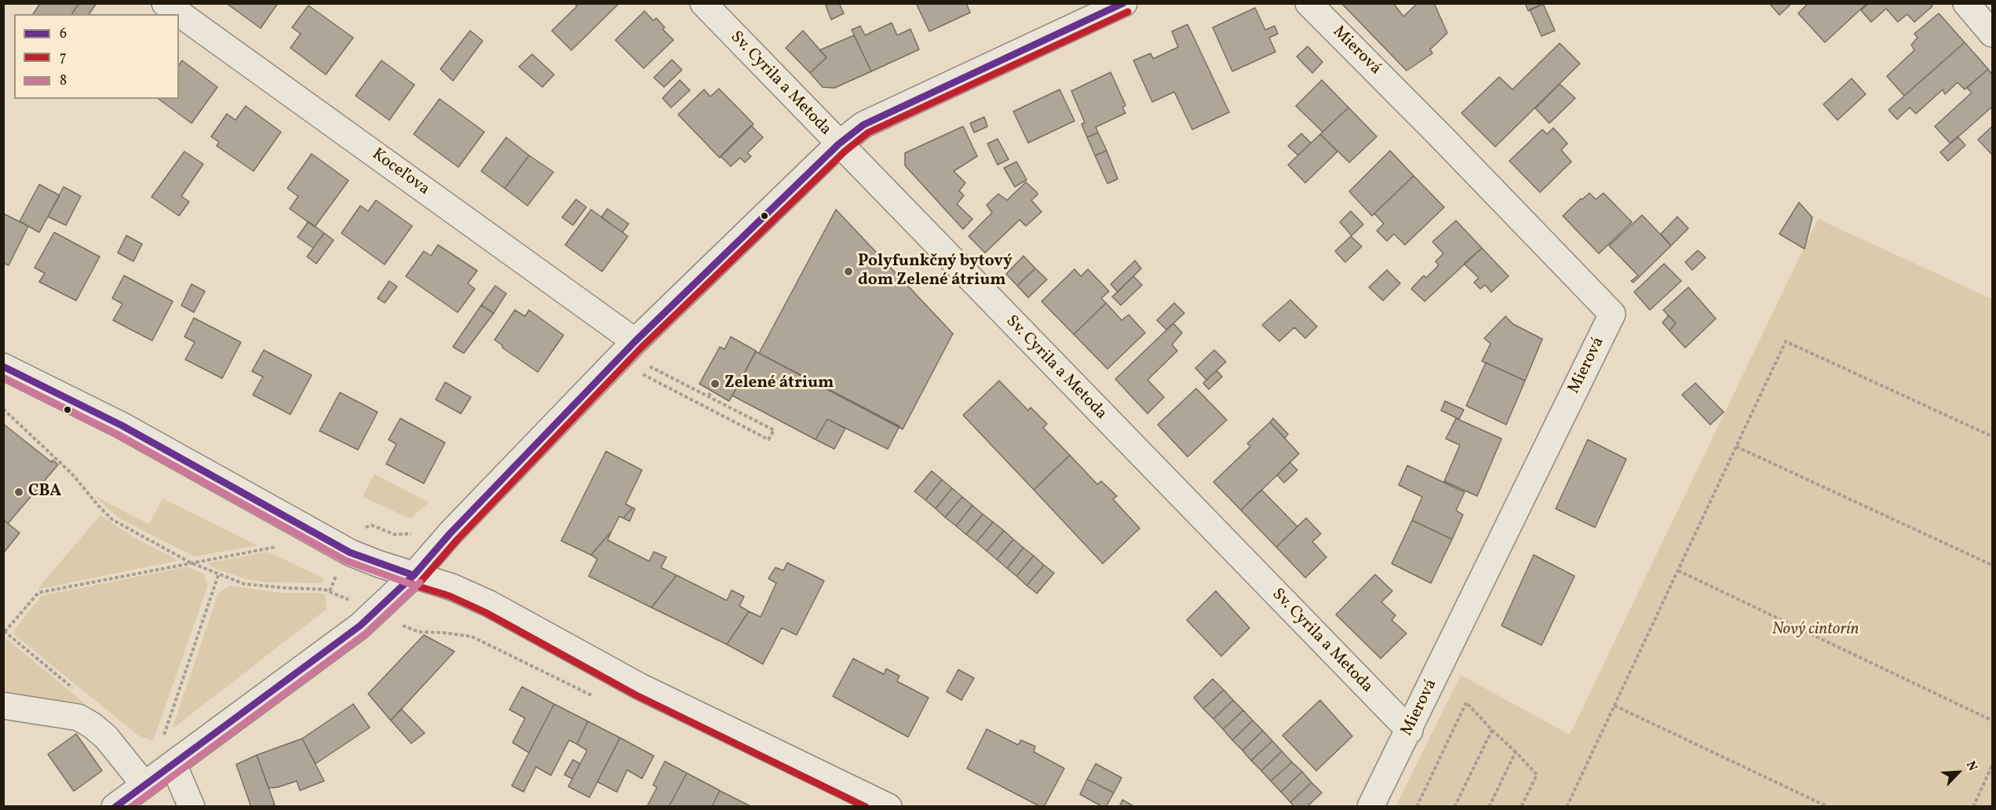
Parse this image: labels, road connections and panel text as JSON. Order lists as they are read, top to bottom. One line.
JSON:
{"streets":{"street":["Mierová","Sv. Cyrila a Metoda","Koceľova"]},"crossings":[["Mierová","Sv. Cyrila a Metoda"]],"parks":["Nový cintorín"],"places":["Polyfunkčný bytový dom Zelené átrium","Zelené átrium","CBA"],"lines":["transit line 6","transit line 7","transit line 8"],"legend":["6","7","8"],"north":"top right"}
